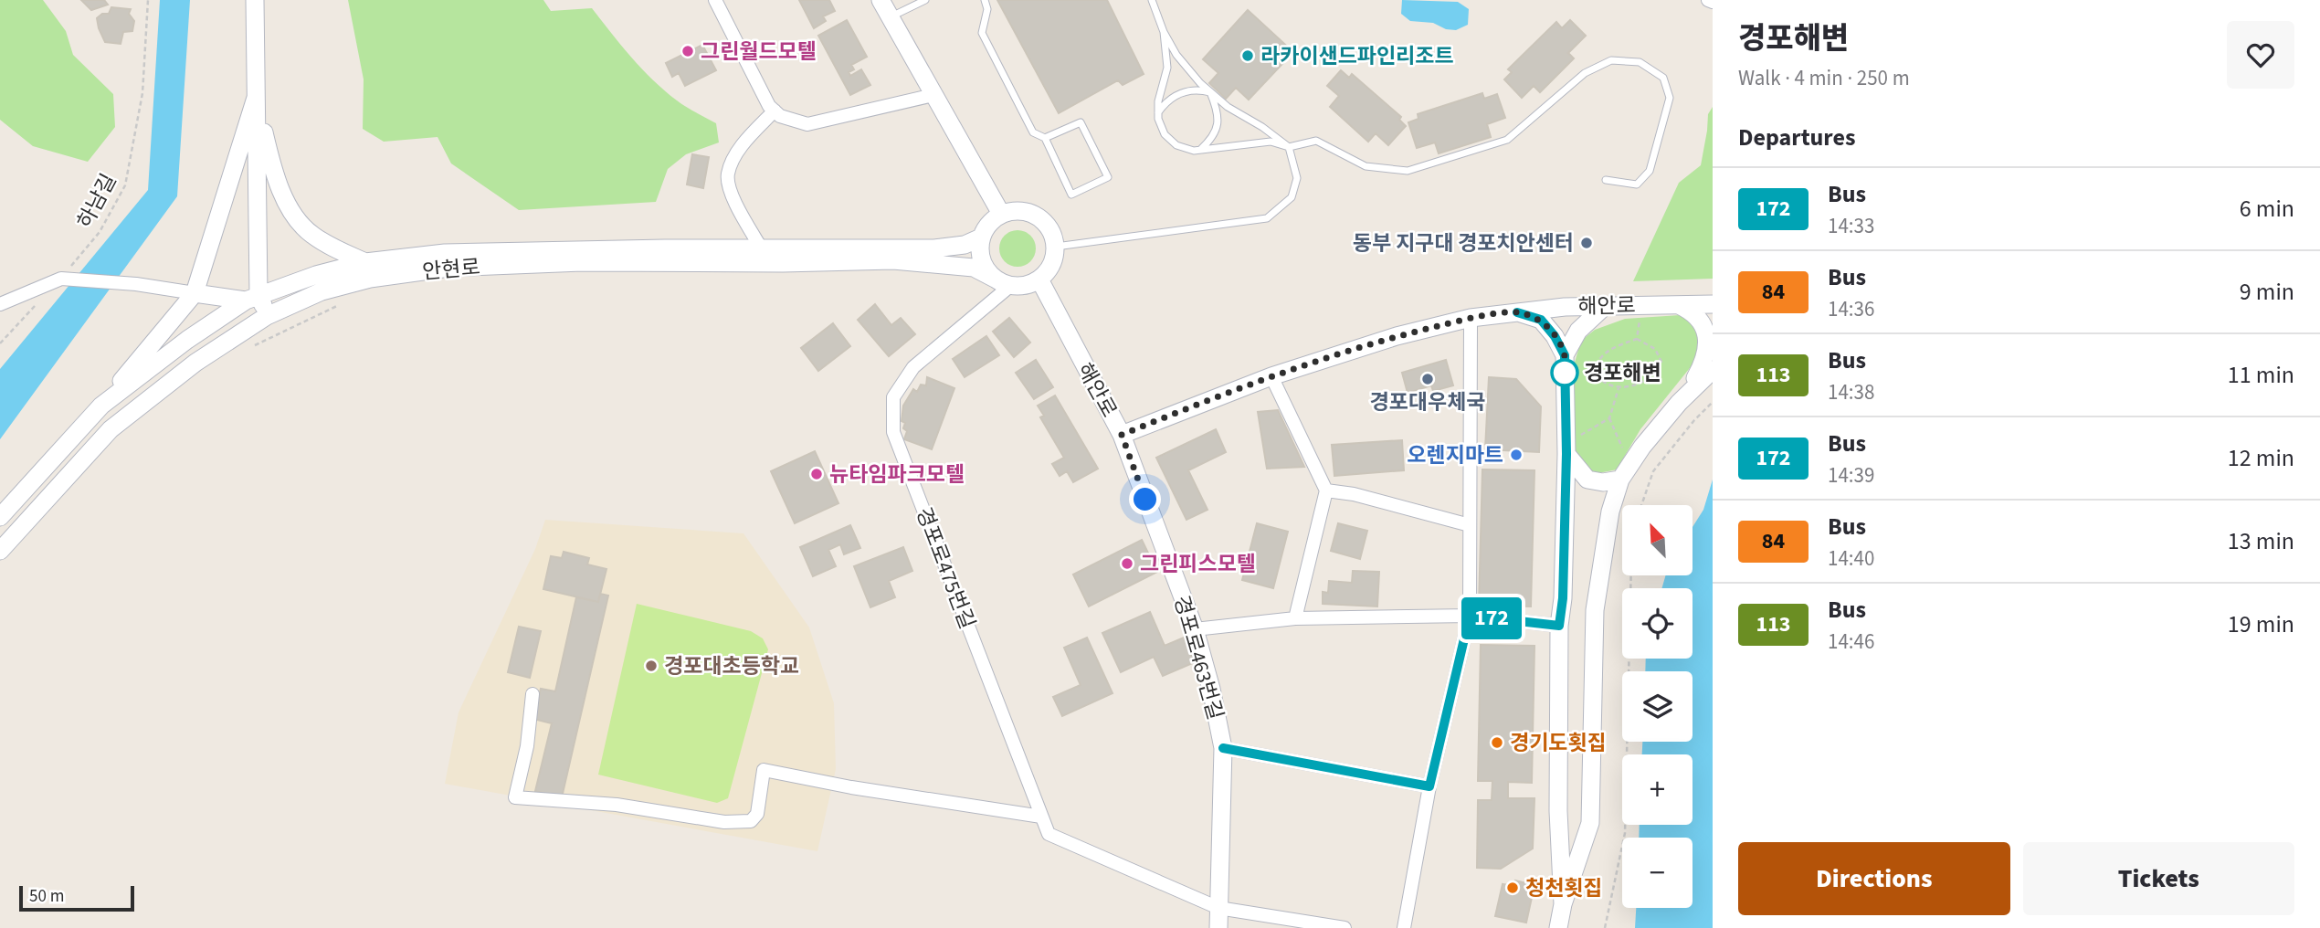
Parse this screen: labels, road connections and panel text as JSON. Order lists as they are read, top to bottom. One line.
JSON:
{"streets":{"street":["안현로","해안로","경포로475번길","경포로463번길"],"path":["하남길"]},"crossings":[["안현로","해안로"],["안현로","경포로475번길"],["해안로","경포로475번길"],["해안로","경포로463번길"],["경포로475번길","경포로463번길"]],"places":["그린월드모텔","라카이샌드파인리조트","동부 지구대 경포치안센터","경포해변","경포대우체국","오렌지마트","뉴타임파크모텔","그린피스모텔","경포대초등학교","경기도횟집","청천횟집"],"lines":["bus line 172"],"scale_bar":"50 m","north":"top left","page":{"on_map":"172","heading":[["경포해변","Walk · 4 min · 250 m"],"Departures"],"list":[{"mark":"172","name":"Bus","note":"14:33","value":"6 min"},{"mark":"84","name":"Bus","note":"14:36","value":"9 min"},{"mark":"113","name":"Bus","note":"14:38","value":"11 min"},{"mark":"172","name":"Bus","note":"14:39","value":"12 min"},{"mark":"84","name":"Bus","note":"14:40","value":"13 min"},{"mark":"113","name":"Bus","note":"14:46","value":"19 min"}],"map_buttons":["+","−"],"buttons":["Directions","Tickets"],"scale":"50 m"}}
